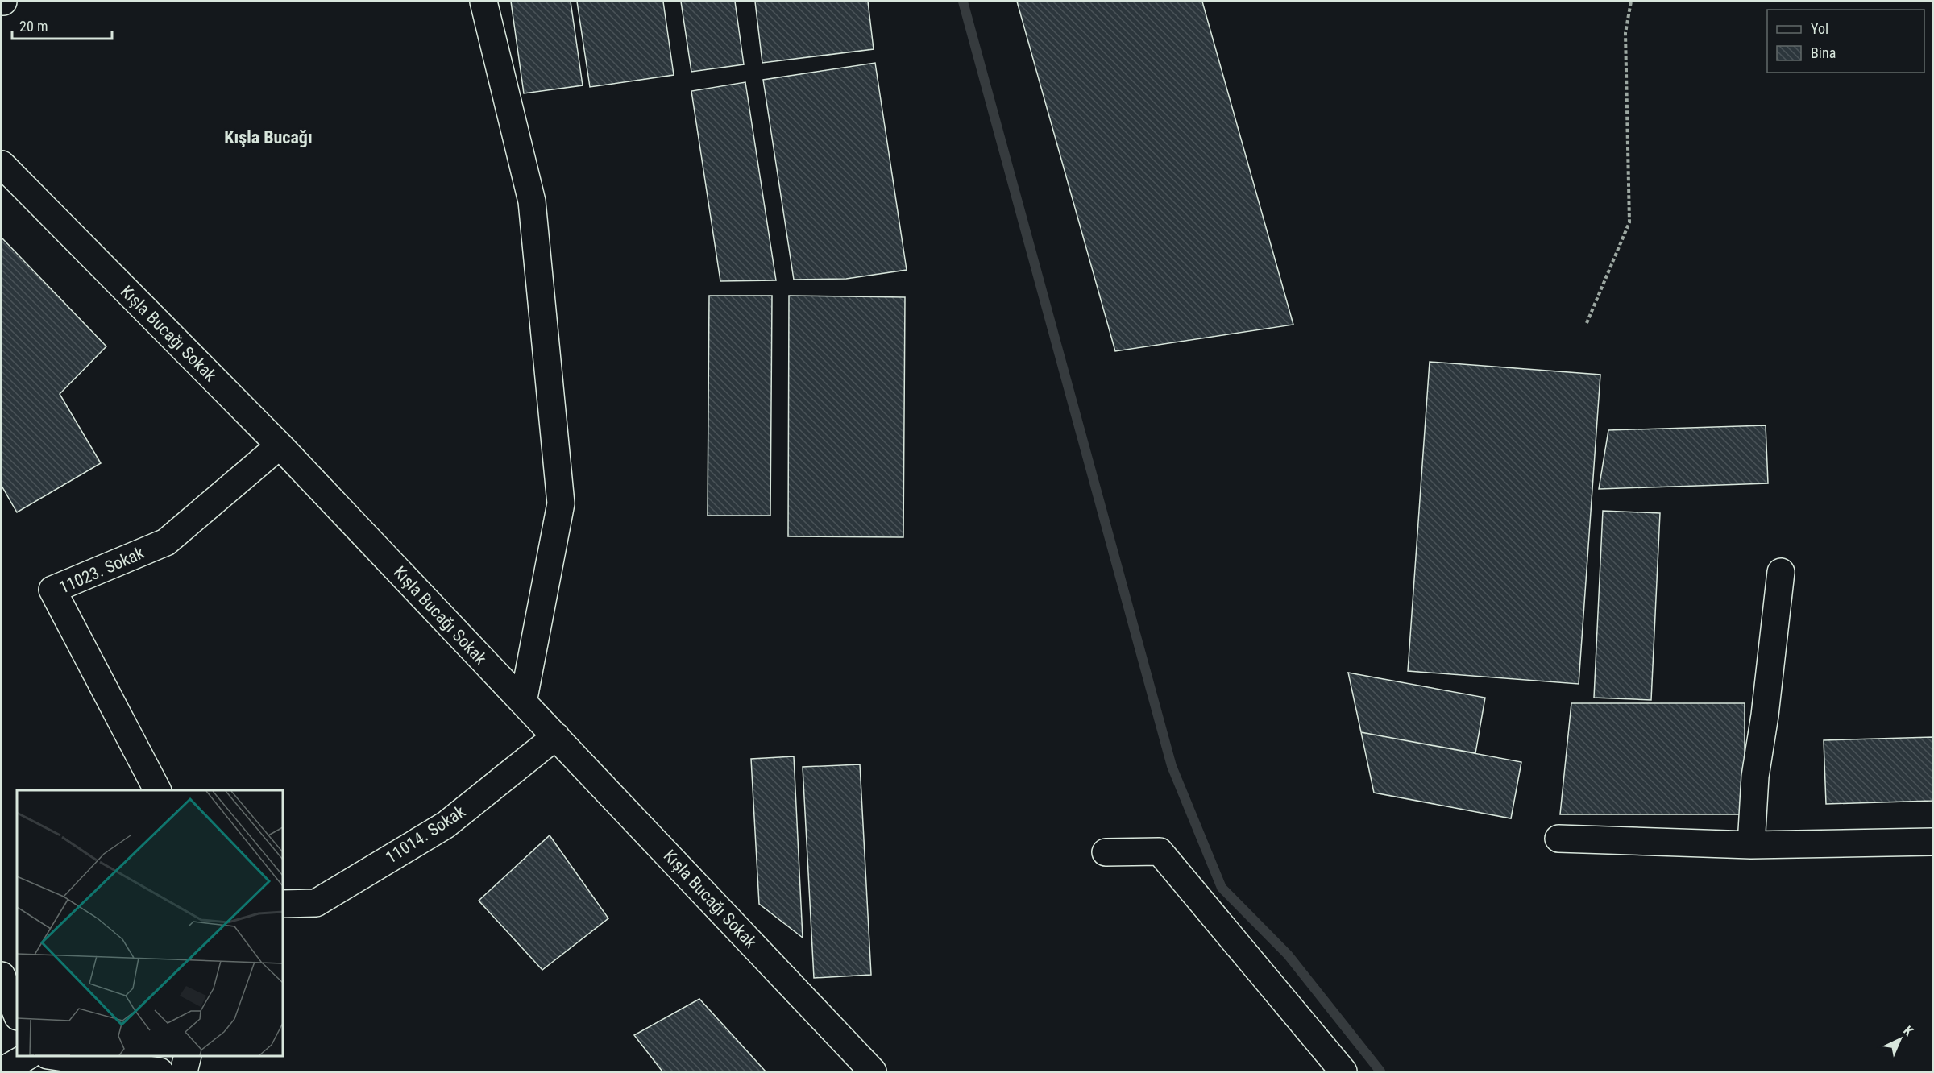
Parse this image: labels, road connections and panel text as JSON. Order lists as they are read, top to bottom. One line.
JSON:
{"streets":{"street":["Kışla Bucağı Sokak","11023. Sokak","11014. Sokak"]},"crossings":[["Kışla Bucağı Sokak","11023. Sokak"],["Kışla Bucağı Sokak","11014. Sokak"]],"districts":["Kışla Bucağı"],"legend":["Yol","Bina"],"scale_bar":"20 m","north":"top right"}
